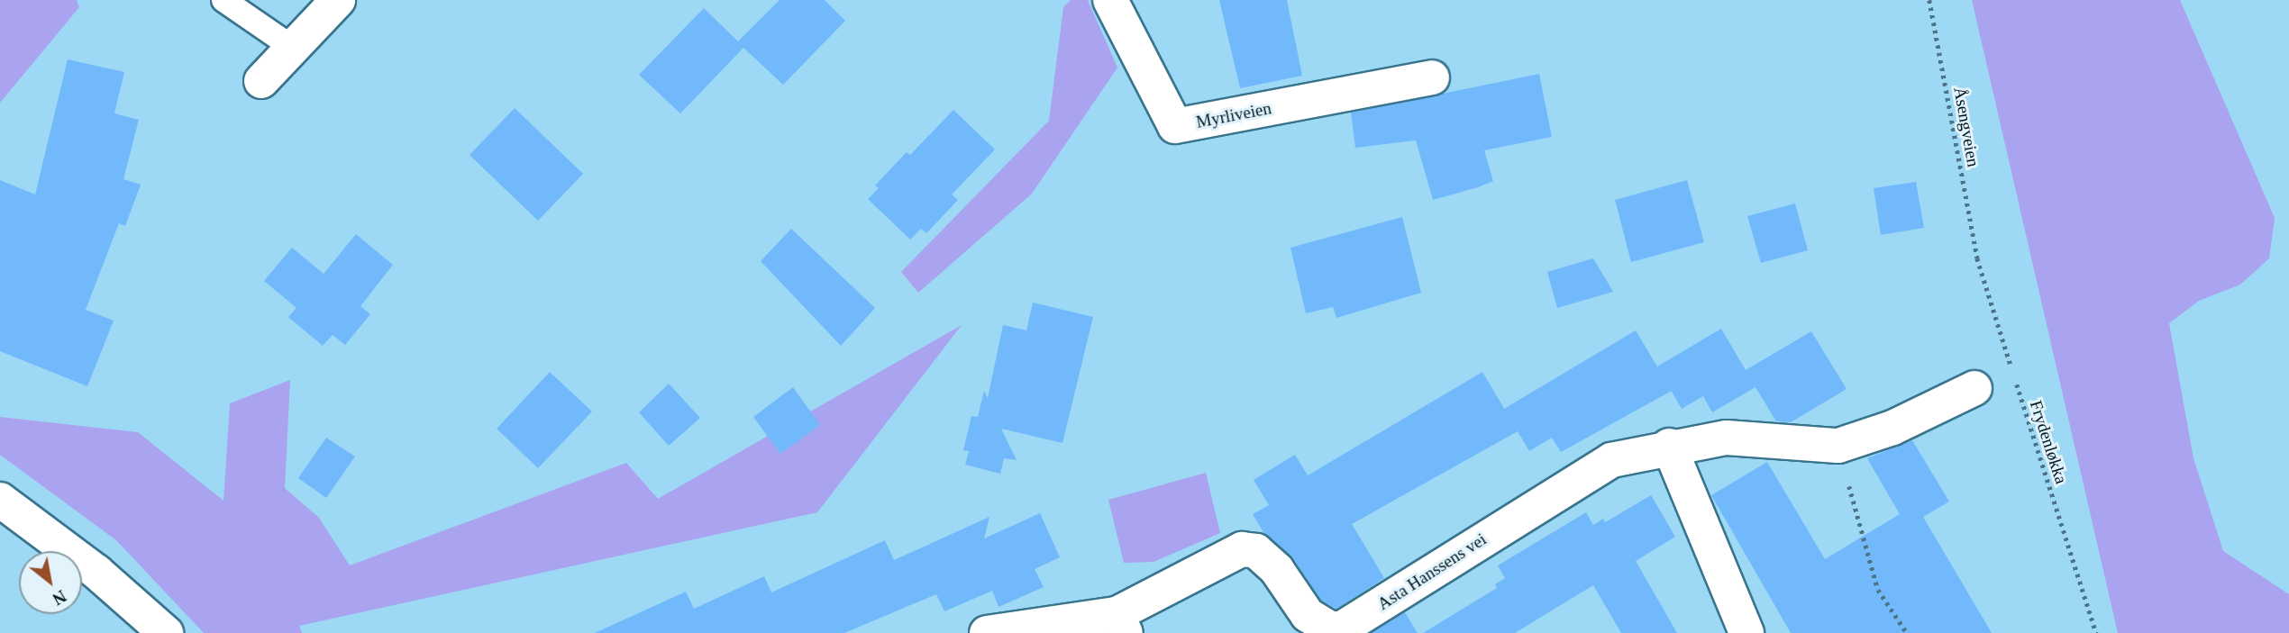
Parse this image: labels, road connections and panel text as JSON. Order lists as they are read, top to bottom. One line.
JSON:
{"streets":{"street":["Myrliveien","Asta Hanssens vei"],"path":["Åsengveien","Frydenløkka"]},"north":"bottom right"}
